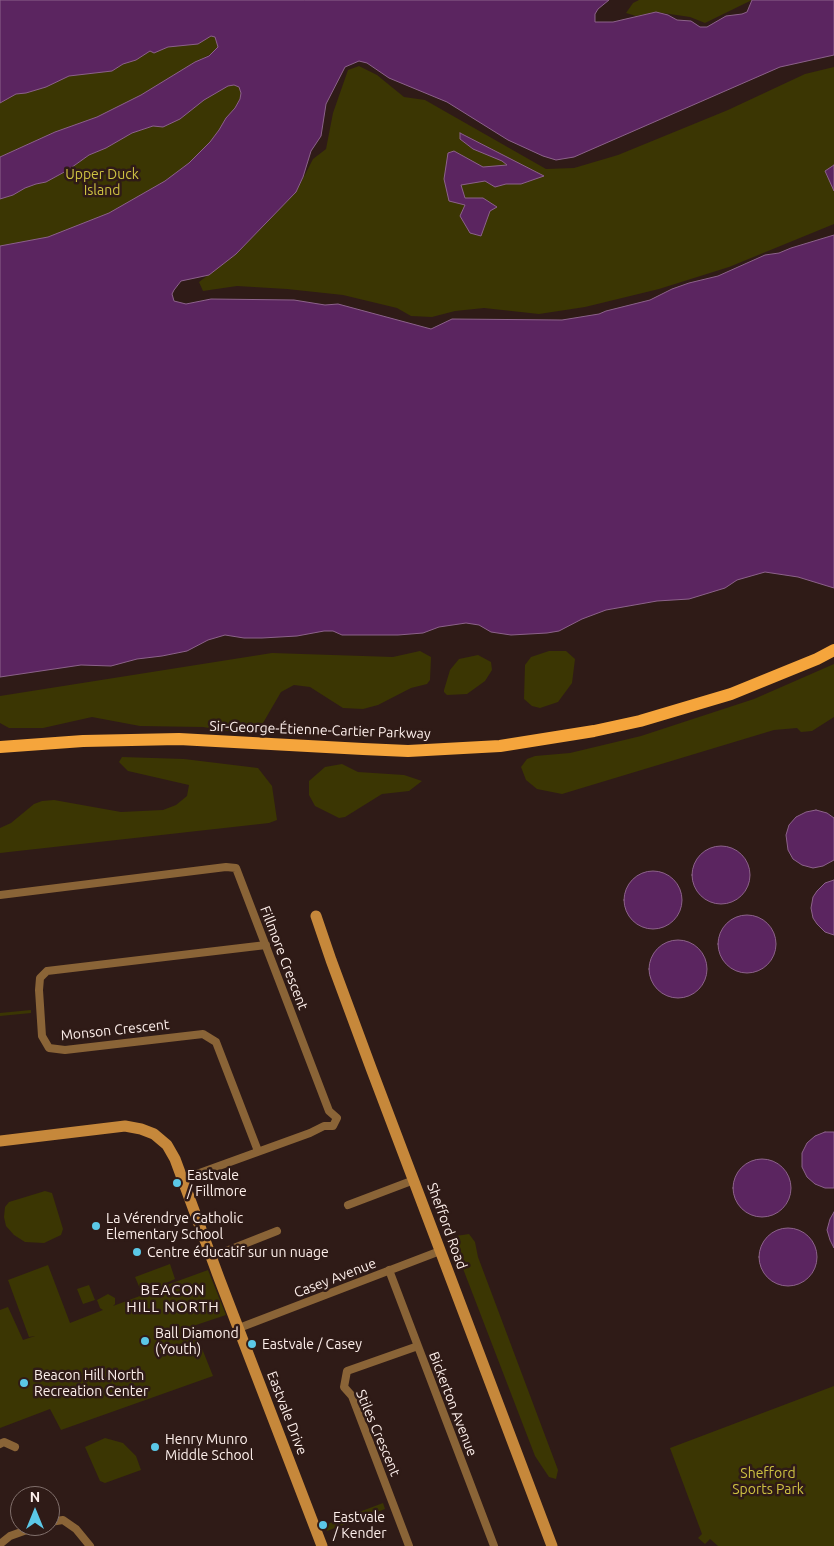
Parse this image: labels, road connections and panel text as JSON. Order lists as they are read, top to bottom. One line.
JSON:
{"streets":{"main road":["Sir-George-Étienne-Cartier Parkway"],"street":["Fillmore Crescent","Monson Crescent","Shefford Road","Casey Avenue","Bickerton Avenue","Eastvale Drive","Stiles Crescent"]},"crossings":[["Fillmore Crescent","Monson Crescent"],["Fillmore Crescent","Eastvale Drive"],["Shefford Road","Casey Avenue"],["Casey Avenue","Bickerton Avenue"],["Casey Avenue","Eastvale Drive"],["Bickerton Avenue","Stiles Crescent"]],"districts":["BEACON HILL NORTH"],"parks":["Upper Duck Island","Shefford Sports Park"],"places":["Eastvale / Fillmore","La Vérendrye Catholic Elementary School","Centre éducatif sur un nuage","Ball Diamond (Youth)","Eastvale / Casey","Beacon Hill North Recreation Center","Henry Munro Middle School","Eastvale / Kender"],"north":"top"}
